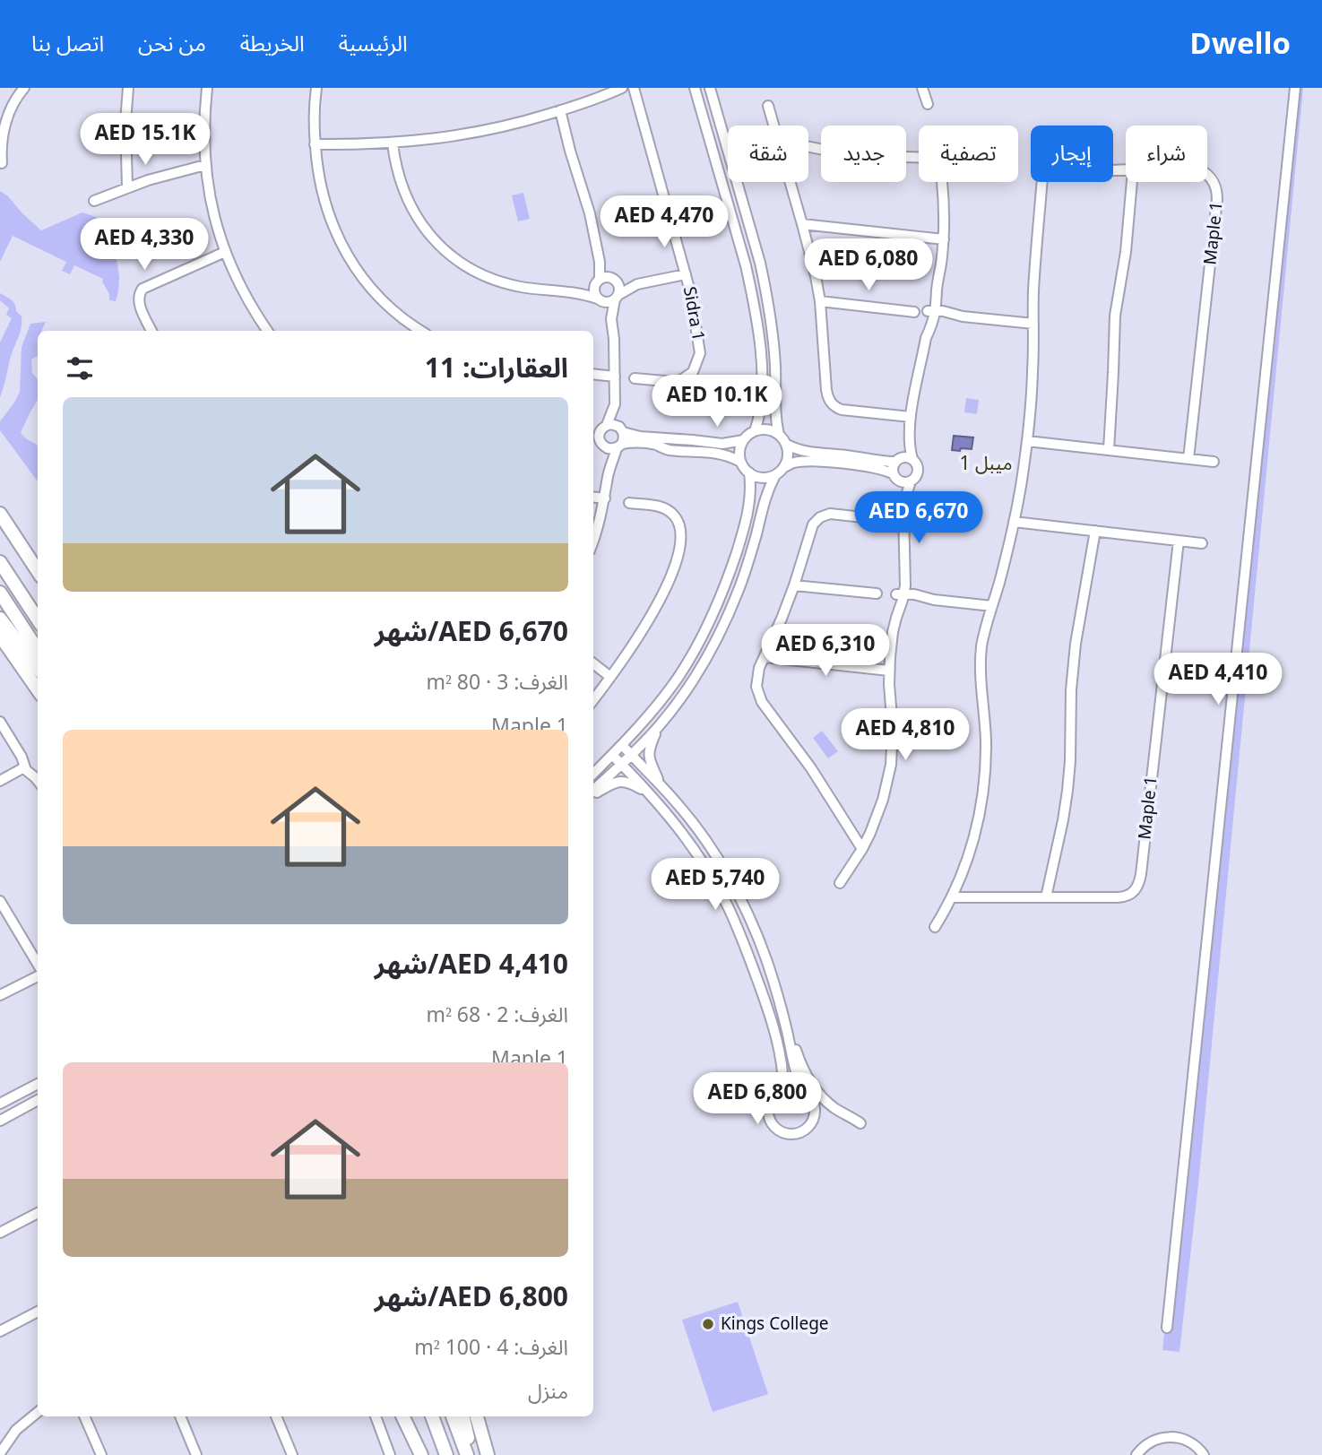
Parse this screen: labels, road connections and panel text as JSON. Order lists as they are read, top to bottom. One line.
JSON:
{"streets":{"street":["Maple 1","Sidra 1"]},"districts":["ميبل 1"],"places":["Kings College"],"page":{"header":"Dwello","nav":["الرئيسية","الخريطة","من نحن","اتصل بنا"],"price":["AED 15.1K","AED 4,470","AED 4,330","AED 6,080","AED 10.1K","AED 6,670","AED 6,310","AED 4,410","AED 4,810","AED 5,740","AED 6,800"],"chip":["شراء","إيجار","تصفية","جديد","شقة"],"heading":"العقارات: 11","list":[{"name":"AED 6,670/شهر","note":"الغرف: 3 · 80 m² · Maple 1"},{"name":"AED 4,410/شهر","note":"الغرف: 2 · 68 m² · Maple 1"},{"name":"AED 6,800/شهر","note":"الغرف: 4 · 100 m² · منزل"}]}}
